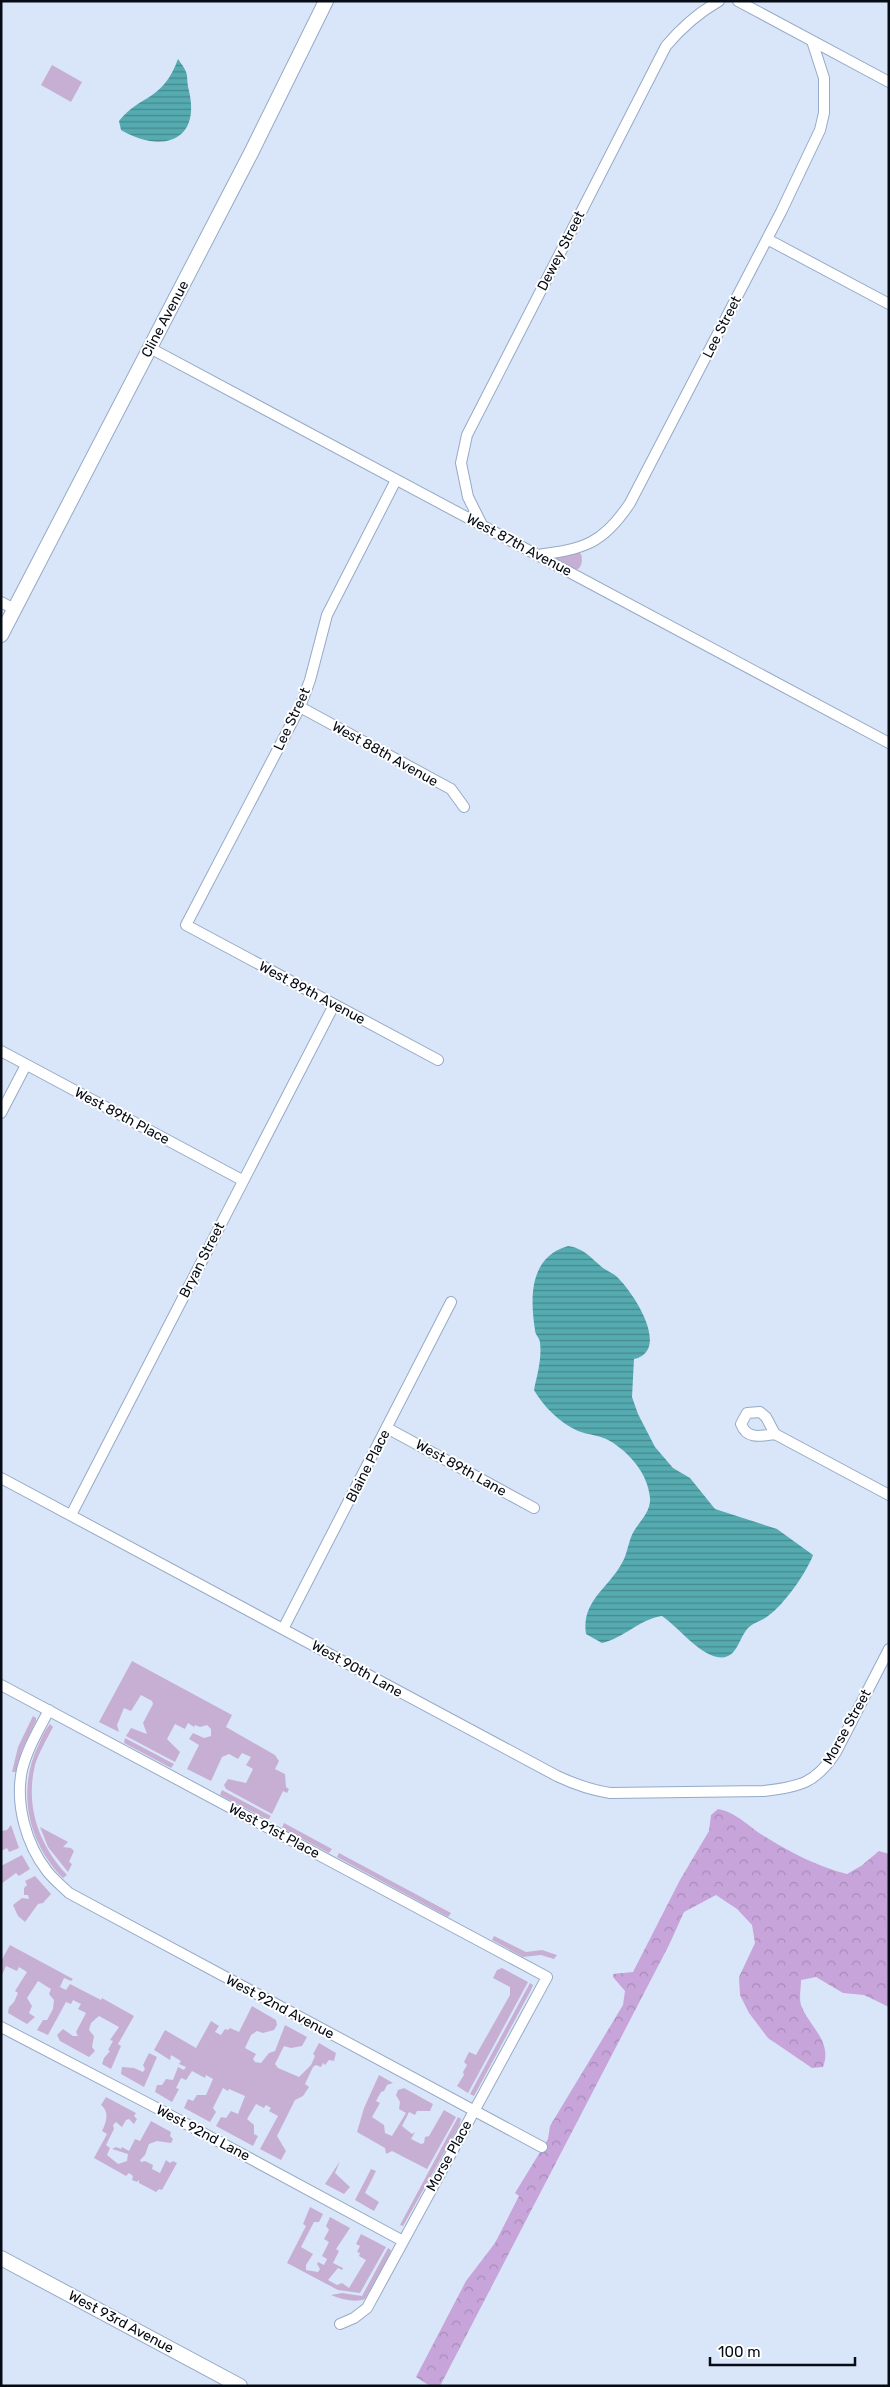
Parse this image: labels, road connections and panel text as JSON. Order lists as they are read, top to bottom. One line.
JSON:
{"streets":{"street":["Dewey Street","Cline Avenue","Lee Street","West 87th Avenue","West 88th Avenue","West 89th Avenue","West 89th Place","Bryan Street","Blaine Place","West 89th Lane","West 90th Lane","Morse Street","West 91st Place","West 92nd Avenue","West 92nd Lane","Morse Place","West 93rd Avenue"]},"crossings":[["Dewey Street","West 87th Avenue"],["Cline Avenue","West 87th Avenue"],["Lee Street","West 87th Avenue"],["Lee Street","West 88th Avenue"],["Lee Street","West 89th Avenue"],["West 89th Avenue","Bryan Street"],["West 89th Place","Bryan Street"],["Bryan Street","West 90th Lane"],["Blaine Place","West 89th Lane"],["Blaine Place","West 90th Lane"],["West 90th Lane","Morse Street"],["West 91st Place","West 92nd Avenue"],["West 91st Place","Morse Place"],["West 92nd Avenue","Morse Place"],["West 92nd Lane","Morse Place"]],"scale_bar":"100 m"}
